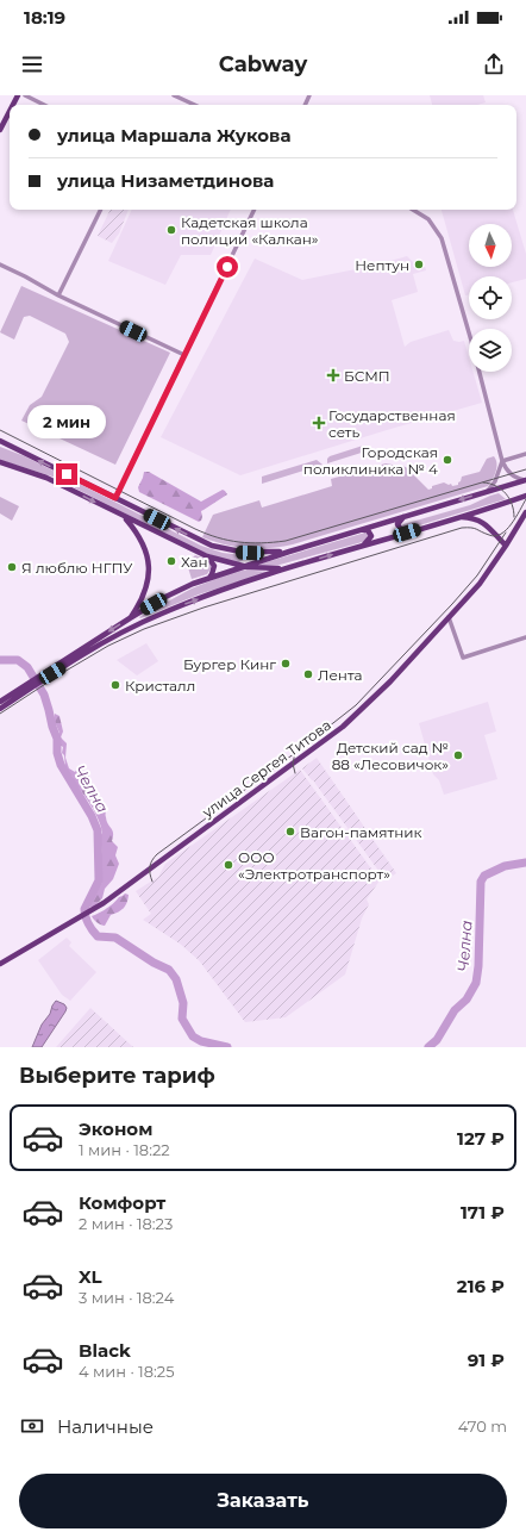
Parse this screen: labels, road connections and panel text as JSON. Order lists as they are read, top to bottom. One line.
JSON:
{"streets":{"main road":["улица Сергея Титова"]},"water":["Челна"],"places":{"other":["Кадетская школа полиции «Калкан»","Нептун","Городская поликлиника № 4","Хан","Я люблю НГПУ","Бургер Кинг","Лента","Кристалл","Детский сад № 88 «Лесовичок»","Вагон-памятник","ООО «Электротранспорт»"],"health":["БСМП","Государственная сеть"]},"north":"bottom","page":{"status":"18:19","header":"Cabway","banner":["улица Маршала Жукова","улица Низаметдинова"],"bubble":"2 мин","heading":"Выберите тариф","list":[{"name":"Эконом","note":"1 мин · 18:22","value":"127 ₽"},{"name":"Комфорт","note":"2 мин · 18:23","value":"171 ₽"},{"name":"XL","note":"3 мин · 18:24","value":"216 ₽"},{"name":"Black","note":"4 мин · 18:25","value":"91 ₽"}],"pay":["Наличные","470 m"],"buttons":"Заказать"}}
